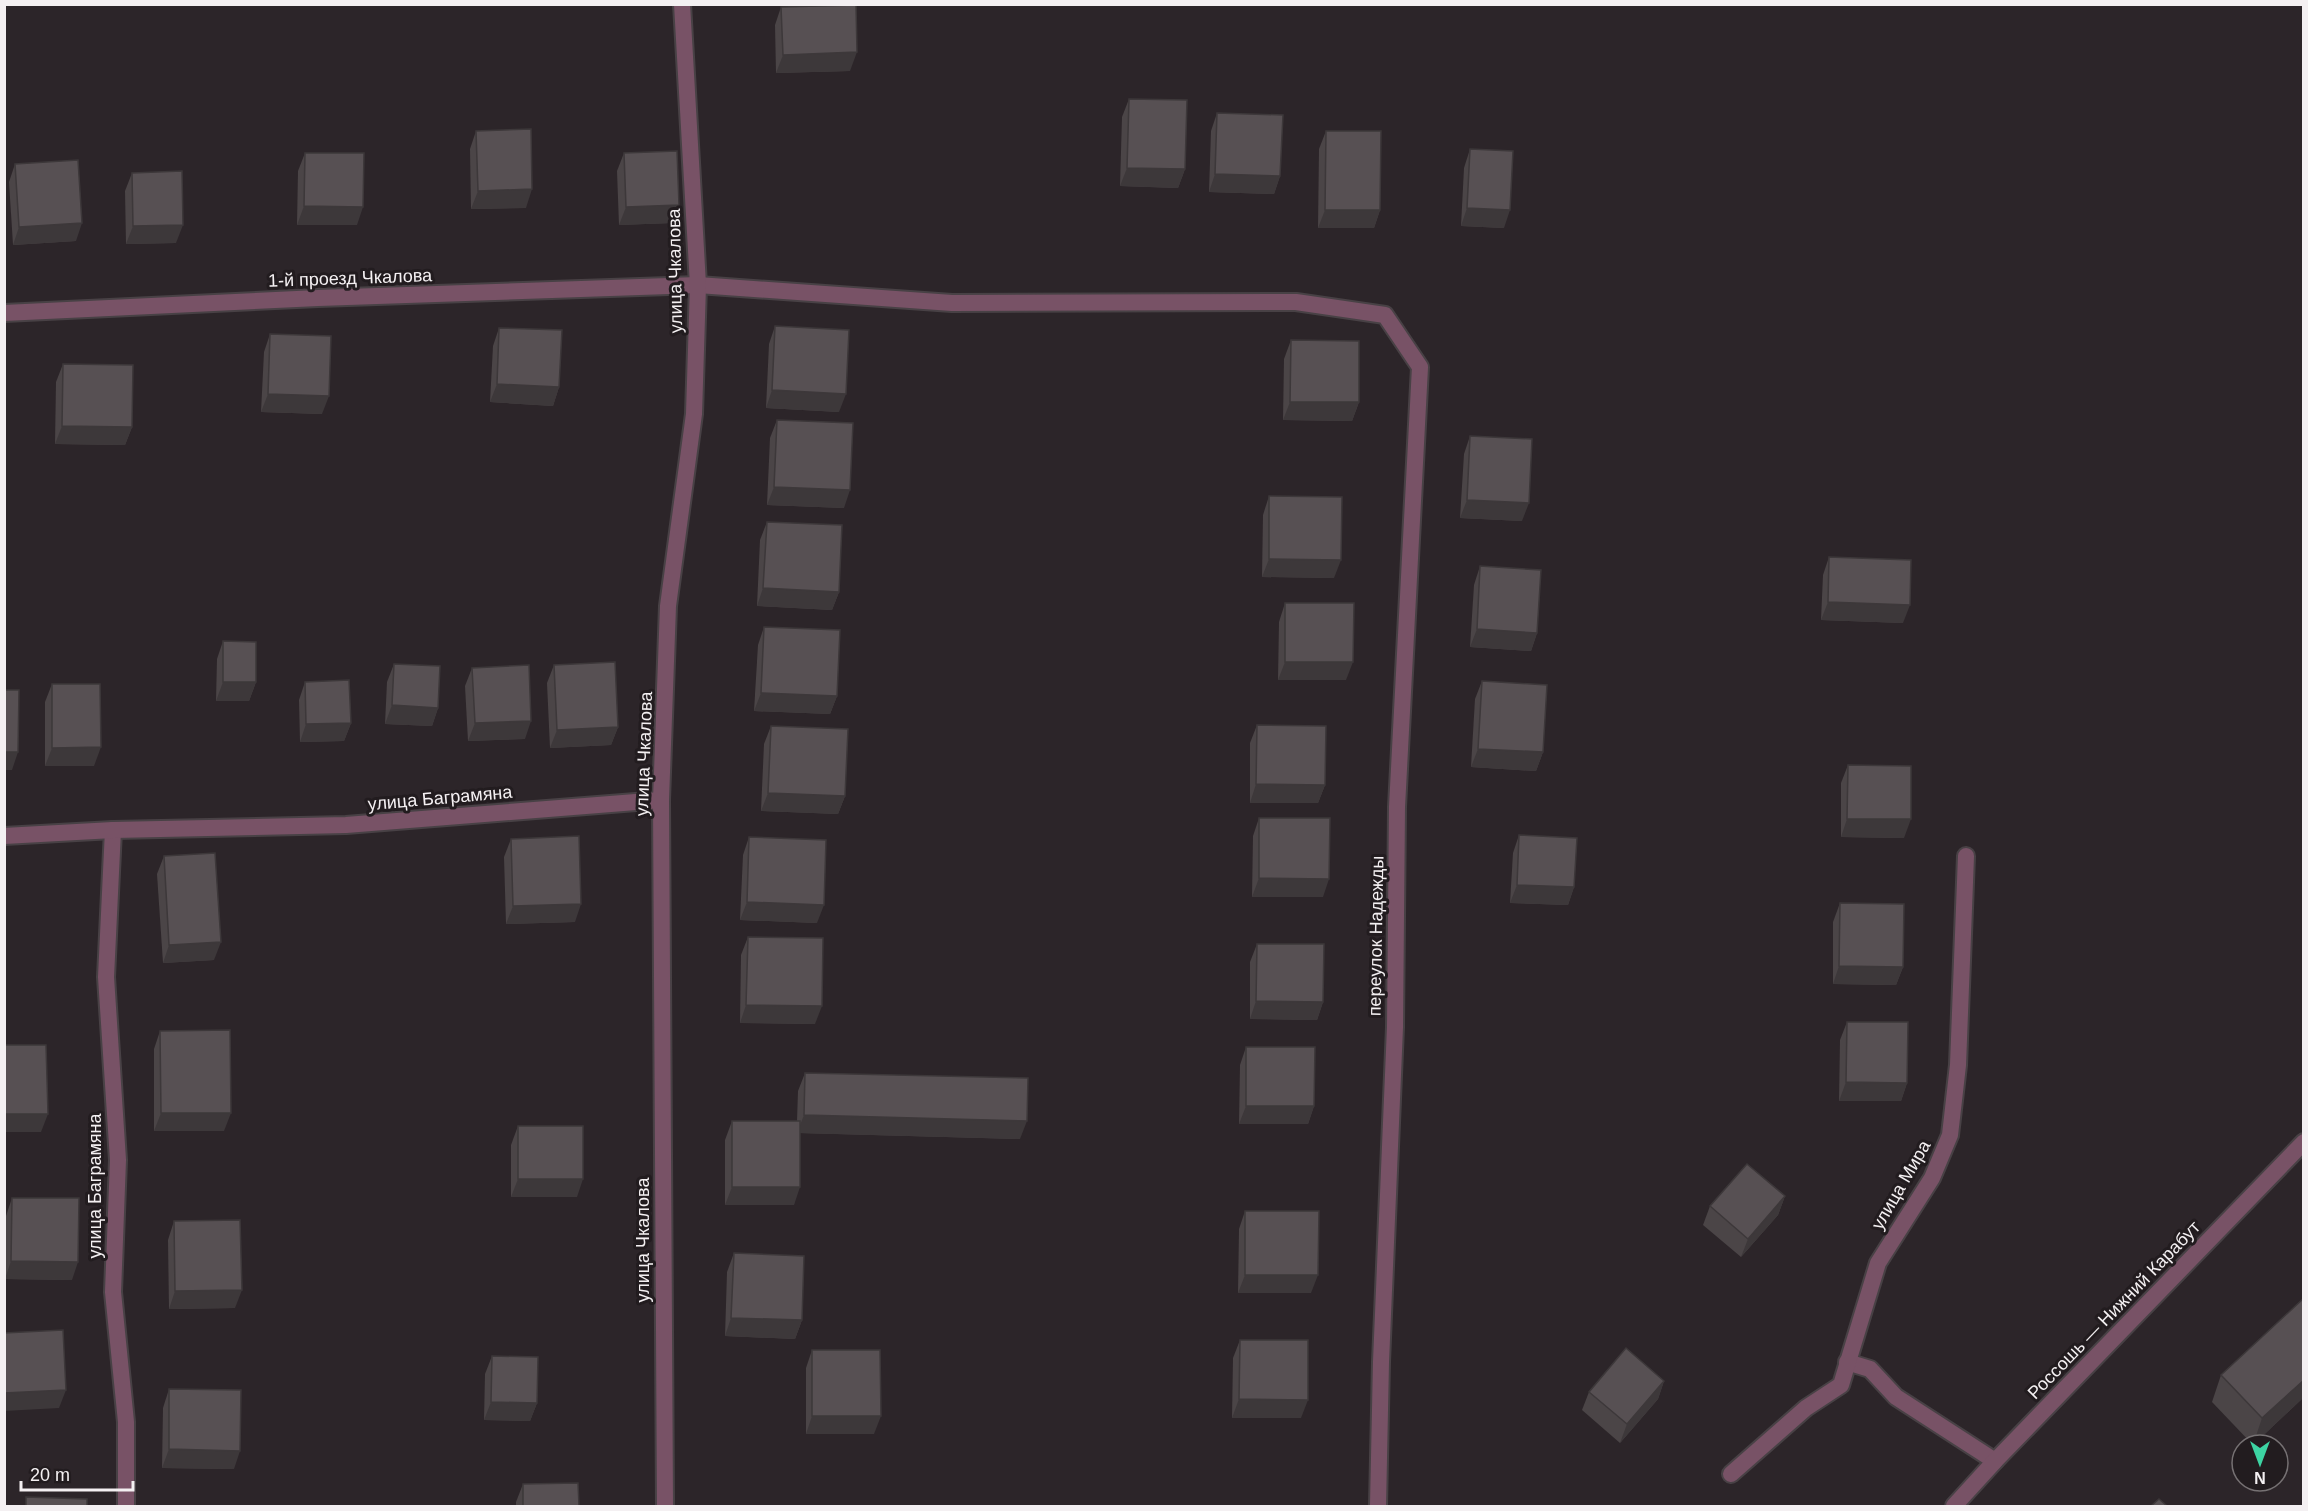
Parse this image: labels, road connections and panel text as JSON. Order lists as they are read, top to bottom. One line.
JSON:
{"streets":{"street":["улица Чкалова","1-й проезд Чкалова","улица Баграмяна","переулок Надежды","улица Мира","Россошь — Нижний Карабут"]},"crossings":[["улица Чкалова","1-й проезд Чкалова"],["улица Чкалова","улица Баграмяна"],["1-й проезд Чкалова","переулок Надежды"]],"scale_bar":"20 m","north":"bottom"}
